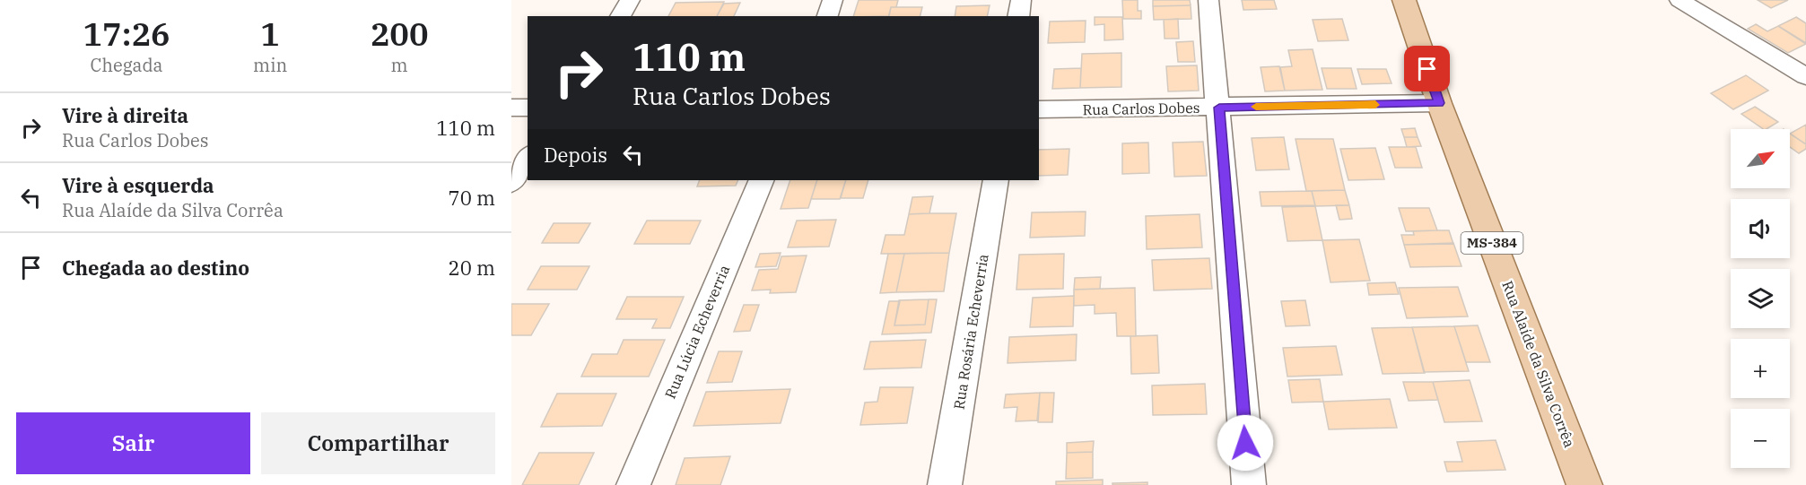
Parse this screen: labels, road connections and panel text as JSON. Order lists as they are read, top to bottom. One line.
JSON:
{"streets":{"main road":["MS-384","Rua Alaíde da Silva Corrêa"],"street":["Rua Carlos Dobes","Rua Lúcia Echeverria","Rua Rosária Echeverria"]},"crossings":[["Rua Carlos Dobes","Rua Alaíde da Silva Corrêa"]],"north":"top right","page":{"eta":["17:26","Chegada","1","min","200","m"],"turn":["110 m","Rua Carlos Dobes"],"list":[{"name":"Vire à direita","note":"Rua Carlos Dobes","value":"110 m"},{"name":"Vire à esquerda","note":"Rua Alaíde da Silva Corrêa","value":"70 m"},{"name":"Chegada ao destino","value":"20 m"}],"map_buttons":["+","−"],"then":"Depois","buttons":["Sair","Compartilhar"]}}
